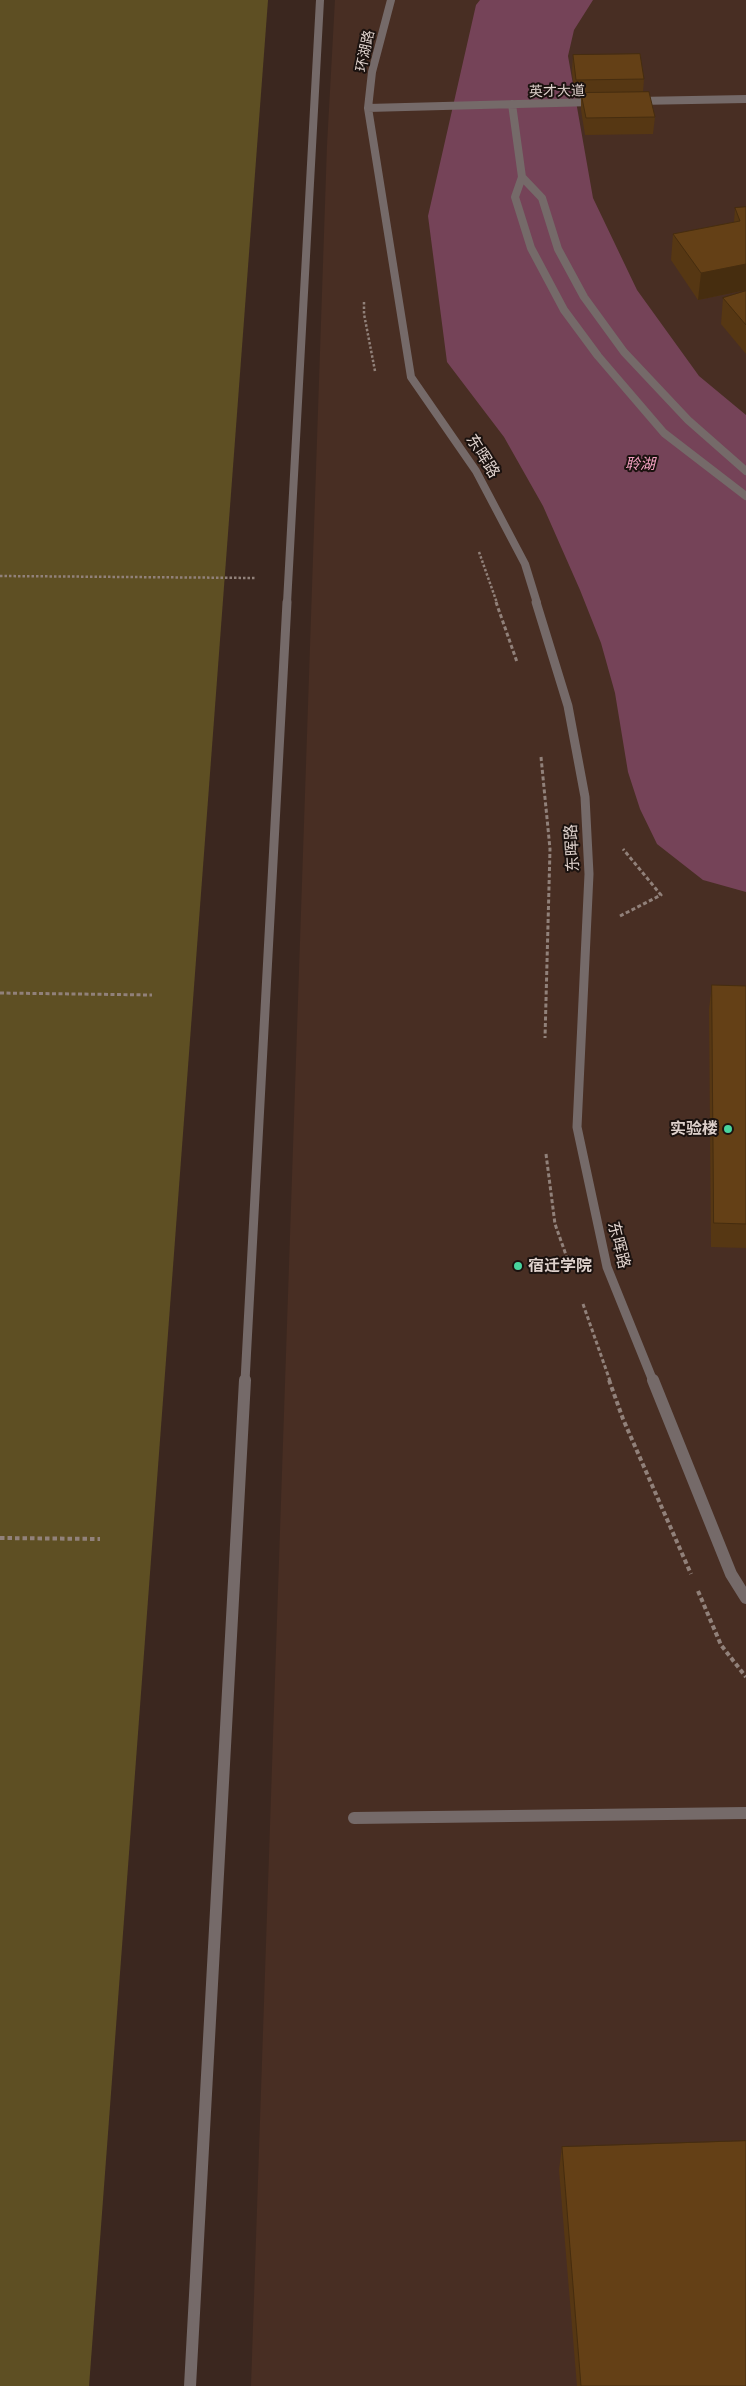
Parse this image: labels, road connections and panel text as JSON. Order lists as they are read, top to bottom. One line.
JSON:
{"streets":{"street":["环湖路","英才大道","东晖路"]},"crossings":[["环湖路","英才大道"],["环湖路","东晖路"],["英才大道","东晖路"]],"water":["聆湖"],"places":["实验楼","宿迁学院"]}
